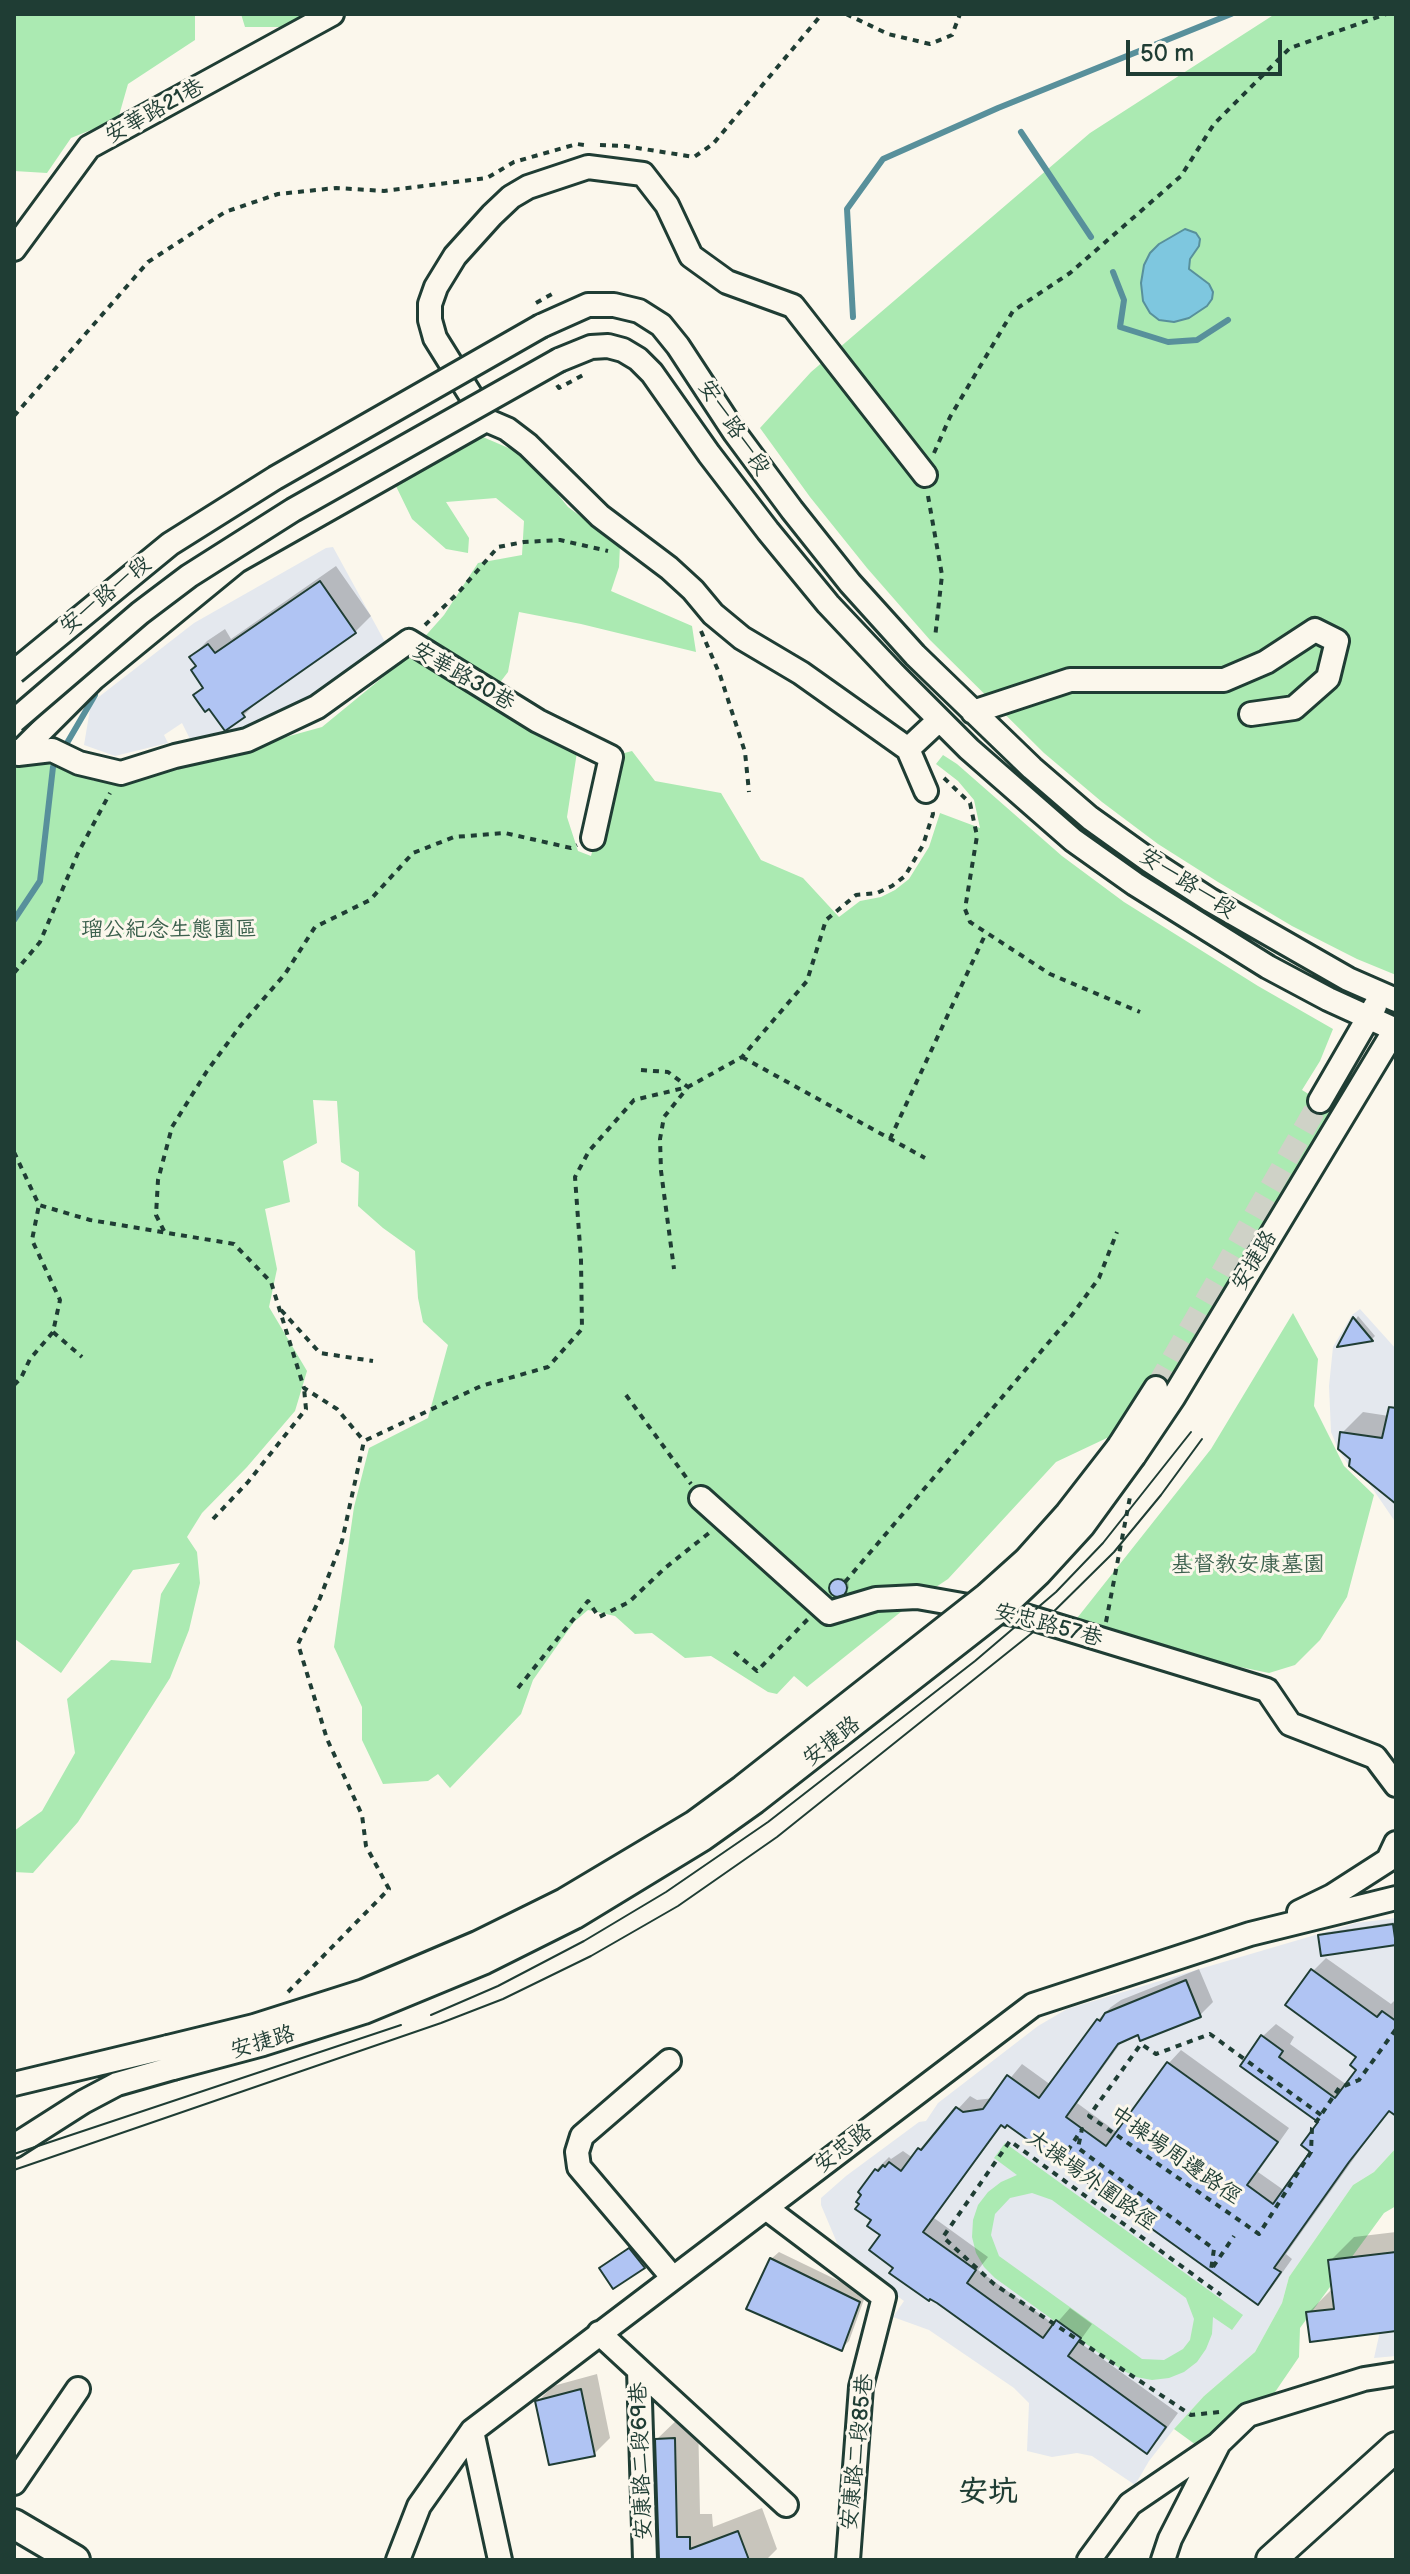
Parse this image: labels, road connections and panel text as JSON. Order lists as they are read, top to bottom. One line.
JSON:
{"streets":{"street":["安華路21巷","安一路一段","安華路30巷","安捷路","安忠路57巷","安忠路","安康路二段85巷","安康路二段69巷"],"path":["中操場周邊路徑","大操場外圍路徑"]},"crossings":[["安一路一段","安捷路"],["安忠路","安康路二段85巷"],["安忠路","安康路二段69巷"]],"districts":["安坑"],"parks":["瑠公紀念生態園區","基督教安康墓園"],"scale_bar":"50 m"}
